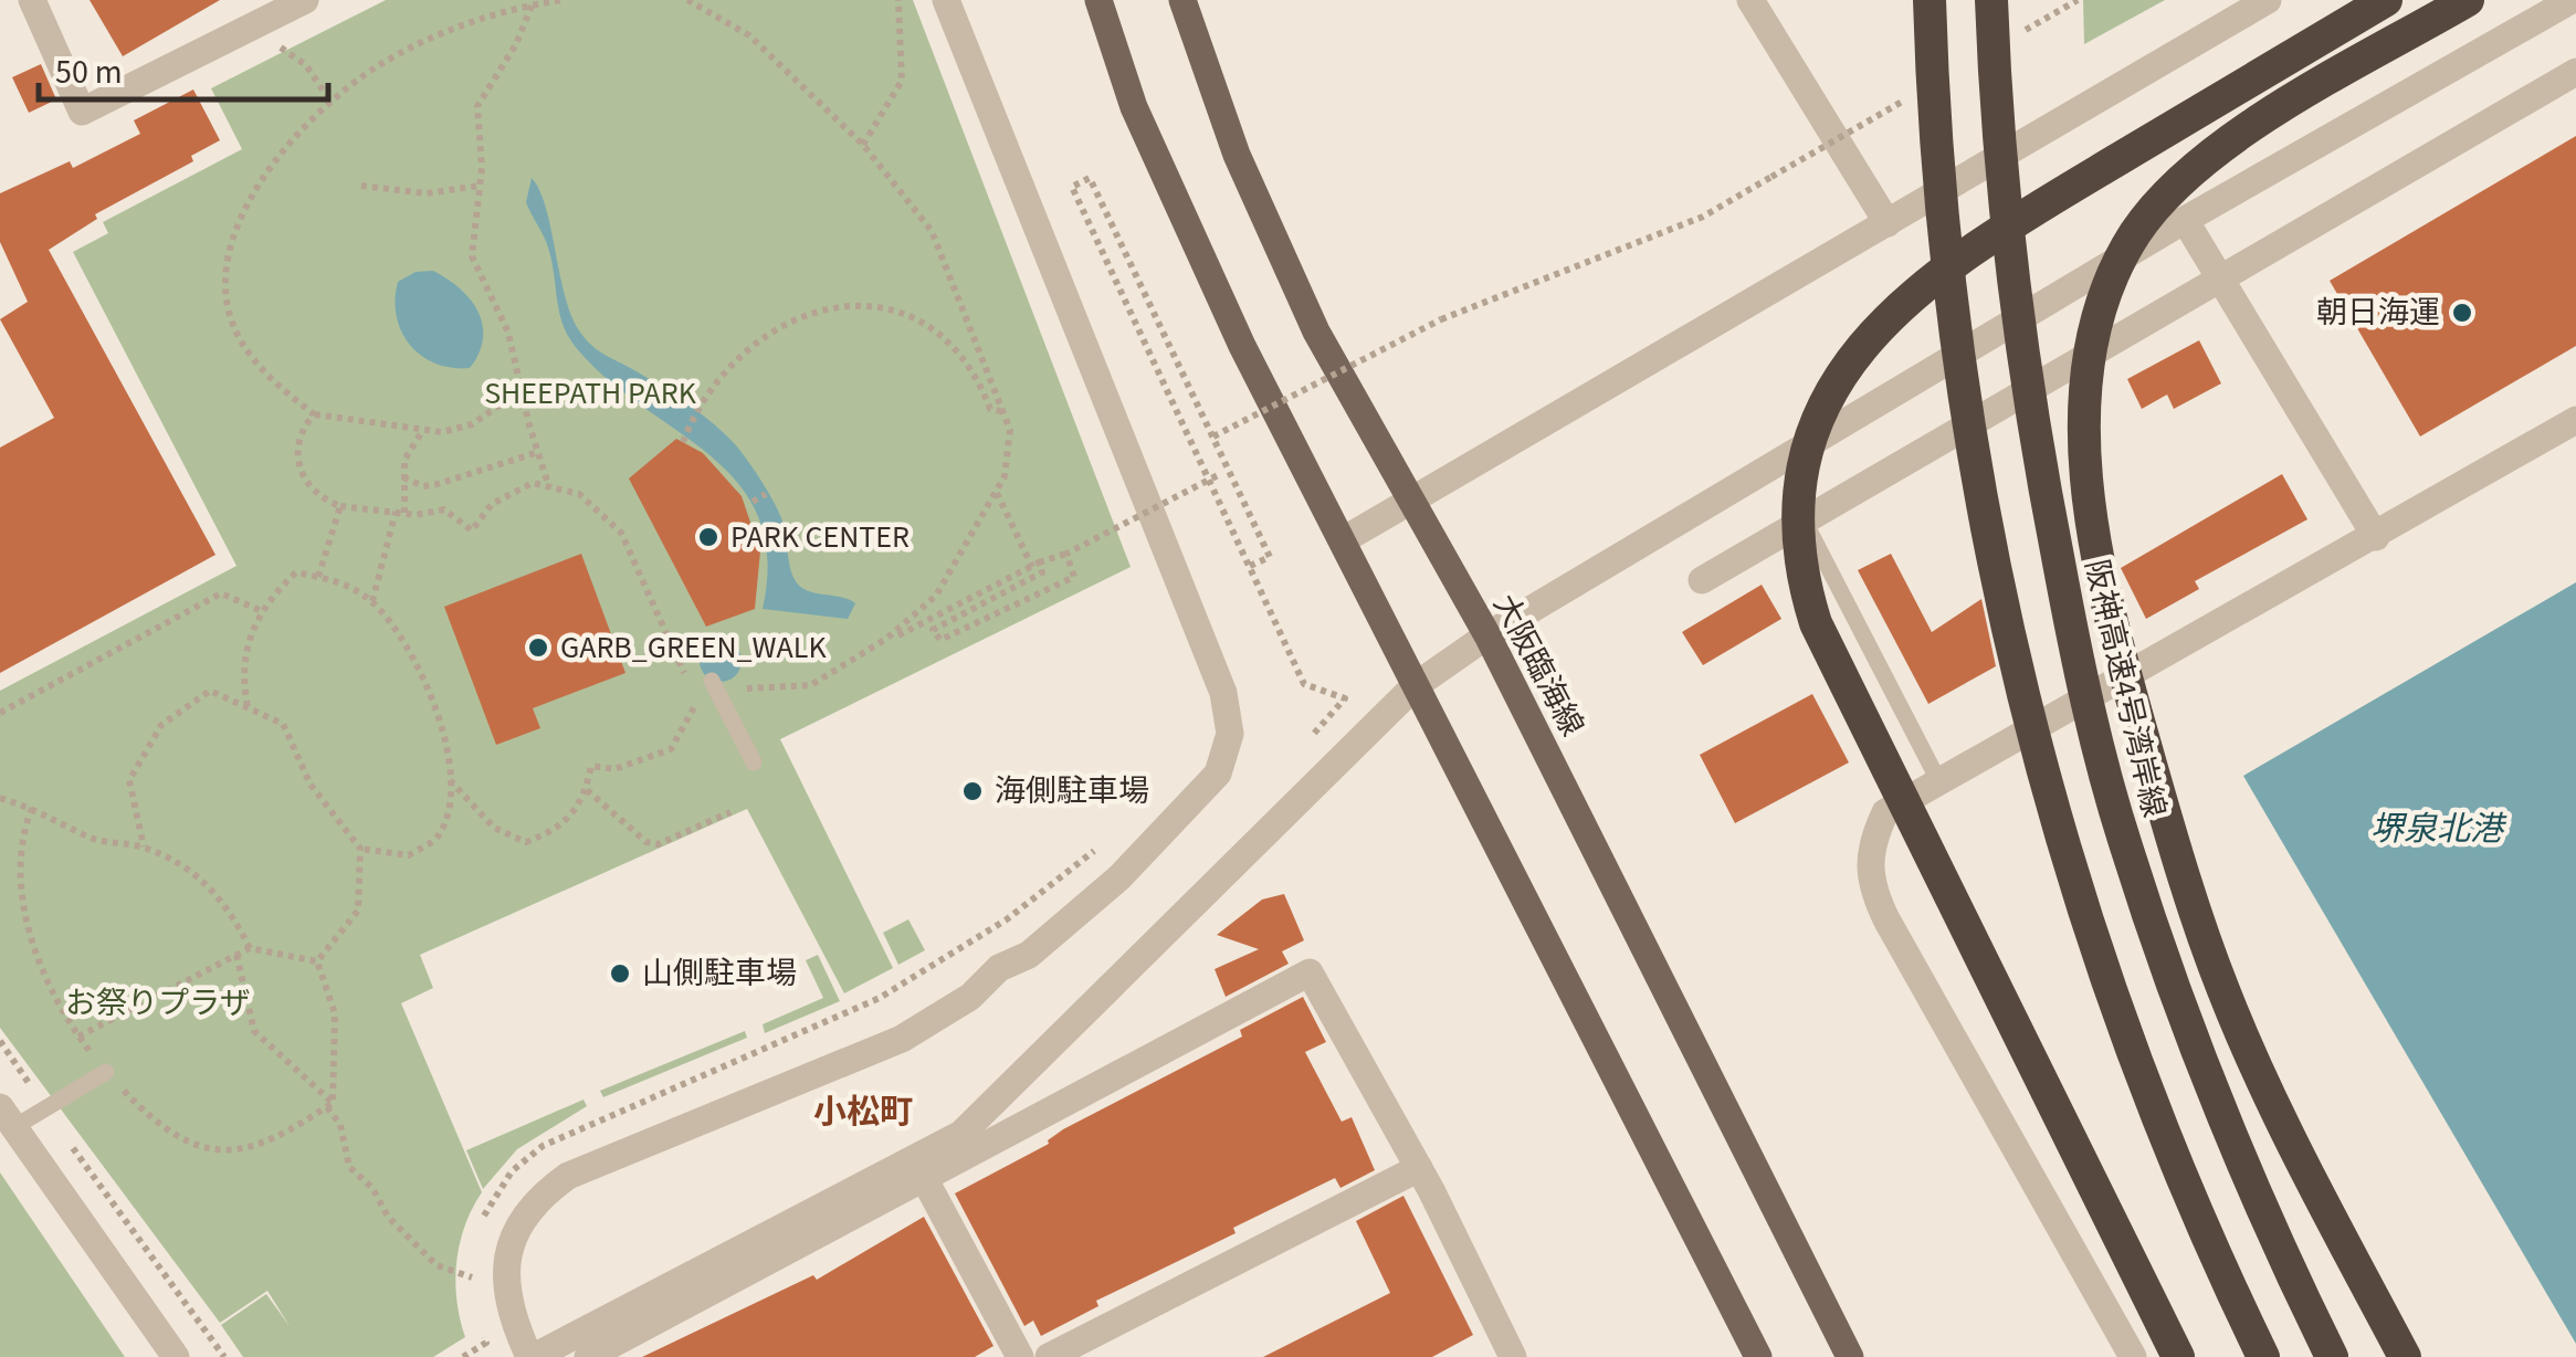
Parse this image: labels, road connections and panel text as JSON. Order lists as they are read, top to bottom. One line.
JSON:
{"streets":{"highway":["阪神高速4号湾岸線"],"main road":["大阪臨海線"]},"districts":["小松町"],"water":["堺泉北港"],"parks":["SHEEPATH PARK","お祭りプラザ"],"places":["朝日海運","PARK CENTER","GARB_GREEN_WALK","海側駐車場","山側駐車場"],"scale_bar":"50 m"}
